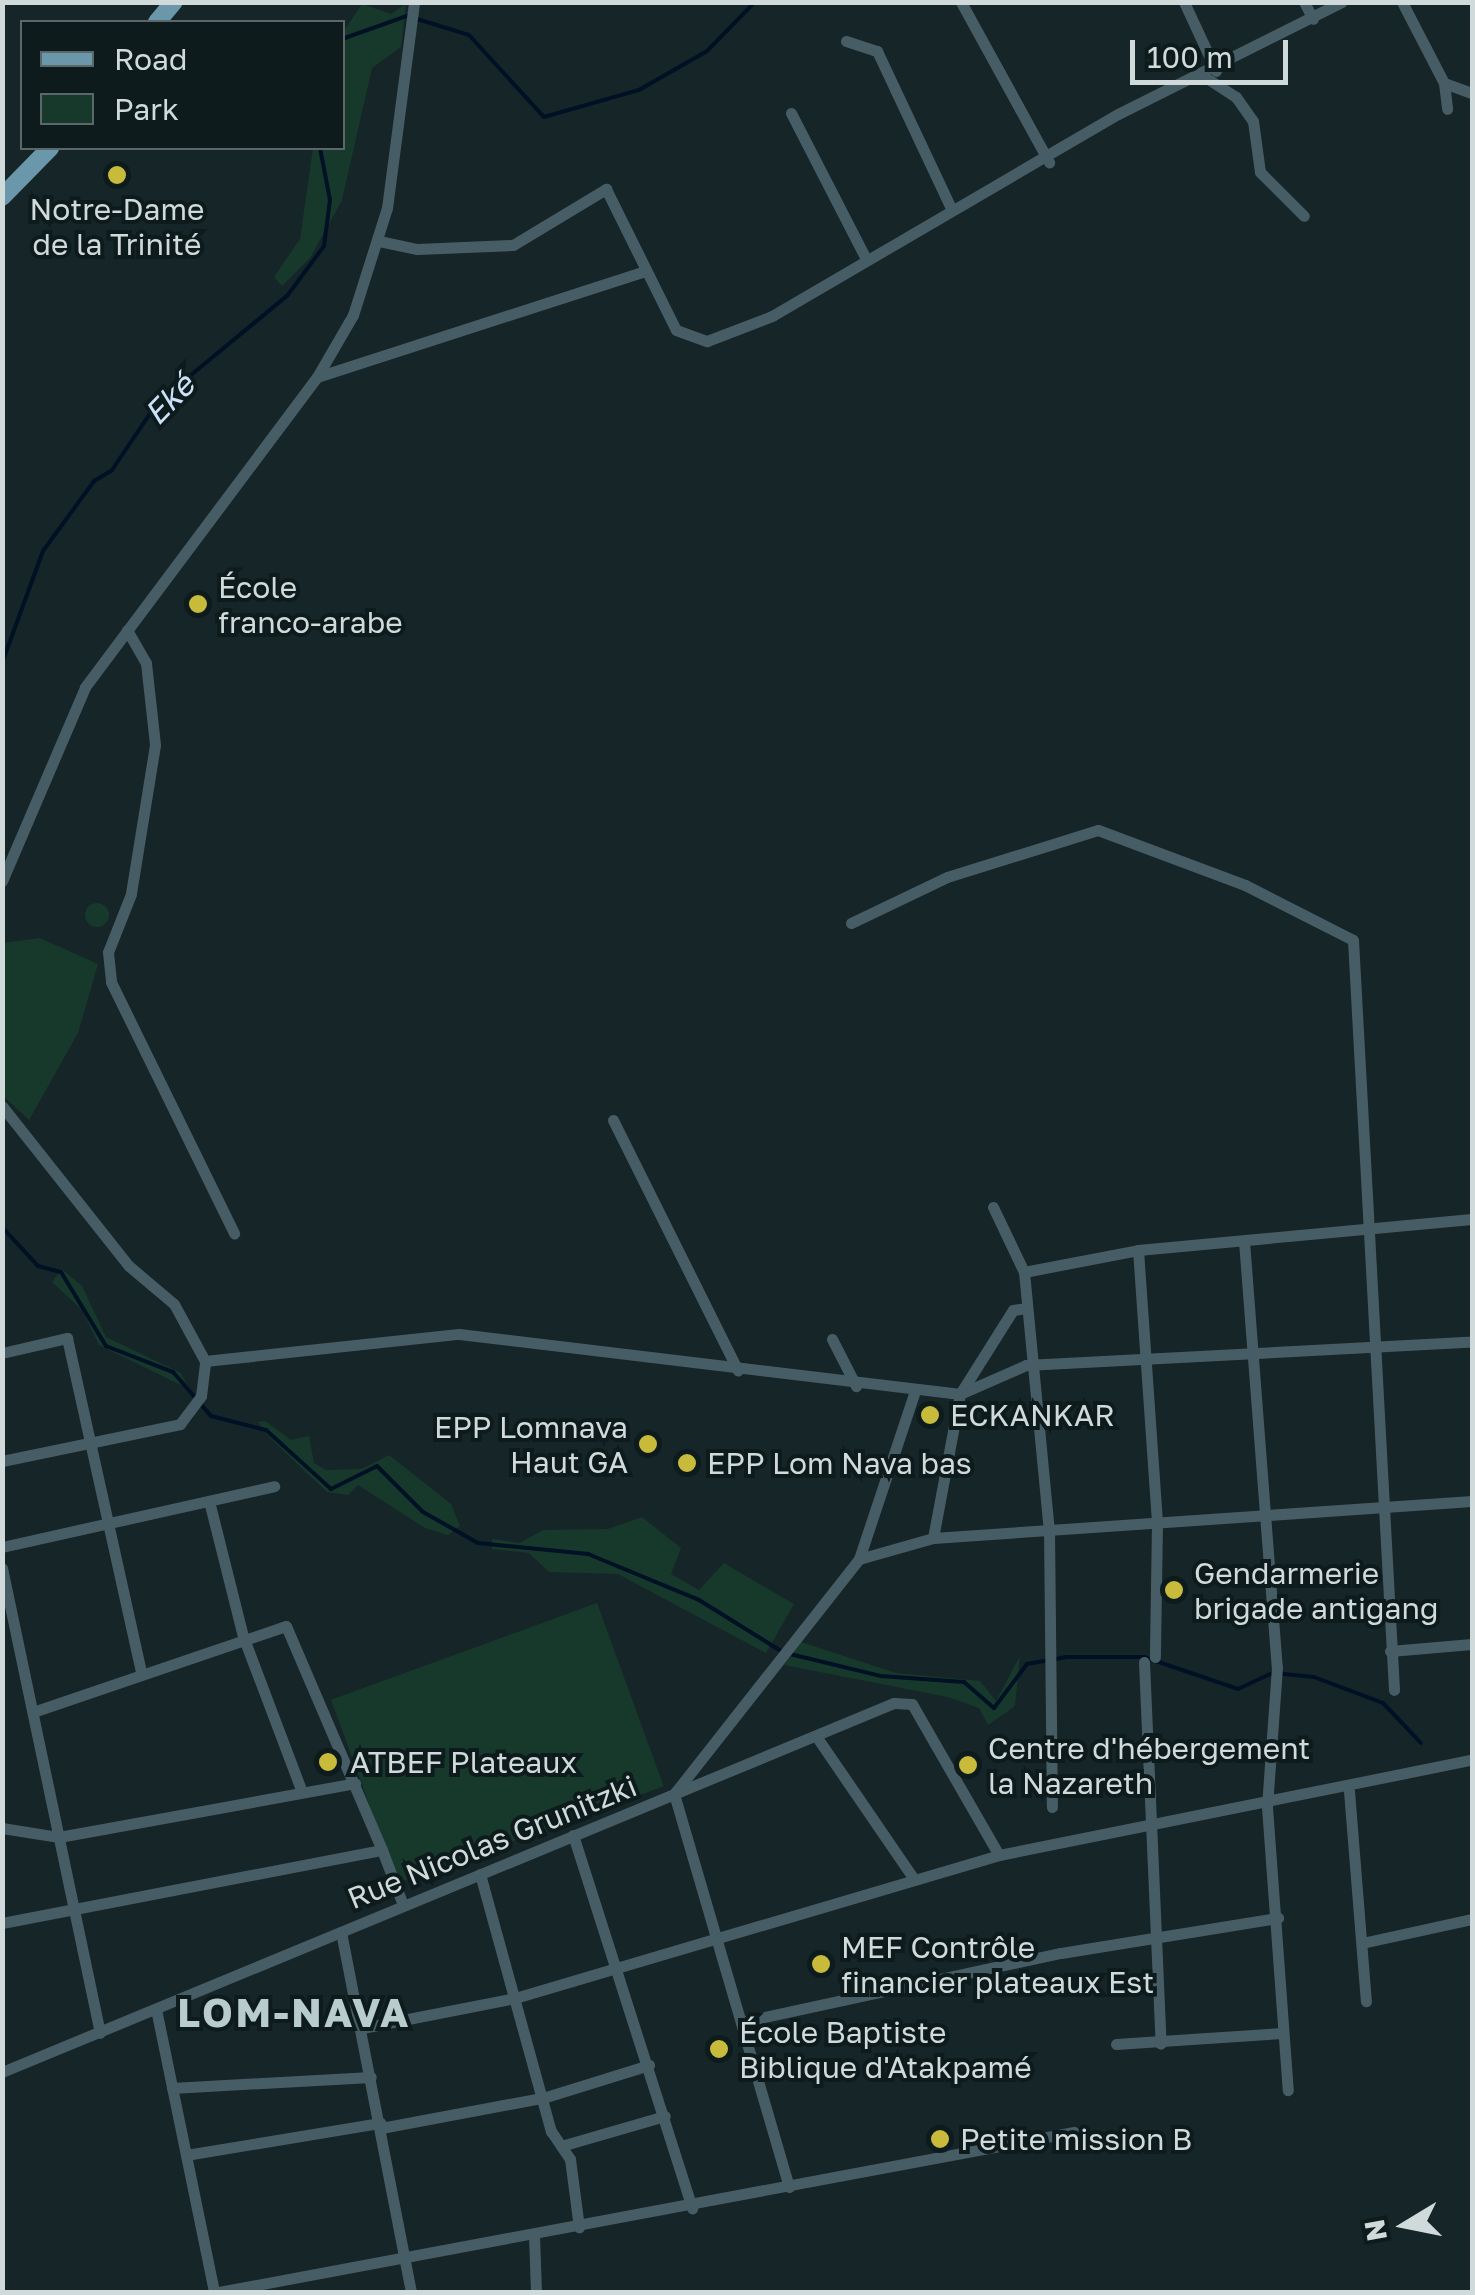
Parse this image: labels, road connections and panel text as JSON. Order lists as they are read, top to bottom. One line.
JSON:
{"streets":{"street":["Rue Nicolas Grunitzki"]},"districts":["LOM-NAVA"],"water":["Eké"],"places":["Notre-Dame de la Trinité","École franco-arabe","ECKANKAR","EPP Lomnava Haut GA","EPP Lom Nava bas","Gendarmerie brigade antigang","ATBEF Plateaux","Centre d'hébergement la Nazareth","MEF Contrôle financier plateaux Est","École Baptiste Biblique d'Atakpamé","Petite mission B"],"legend":["Road","Park"],"scale_bar":"100 m","north":"left"}
